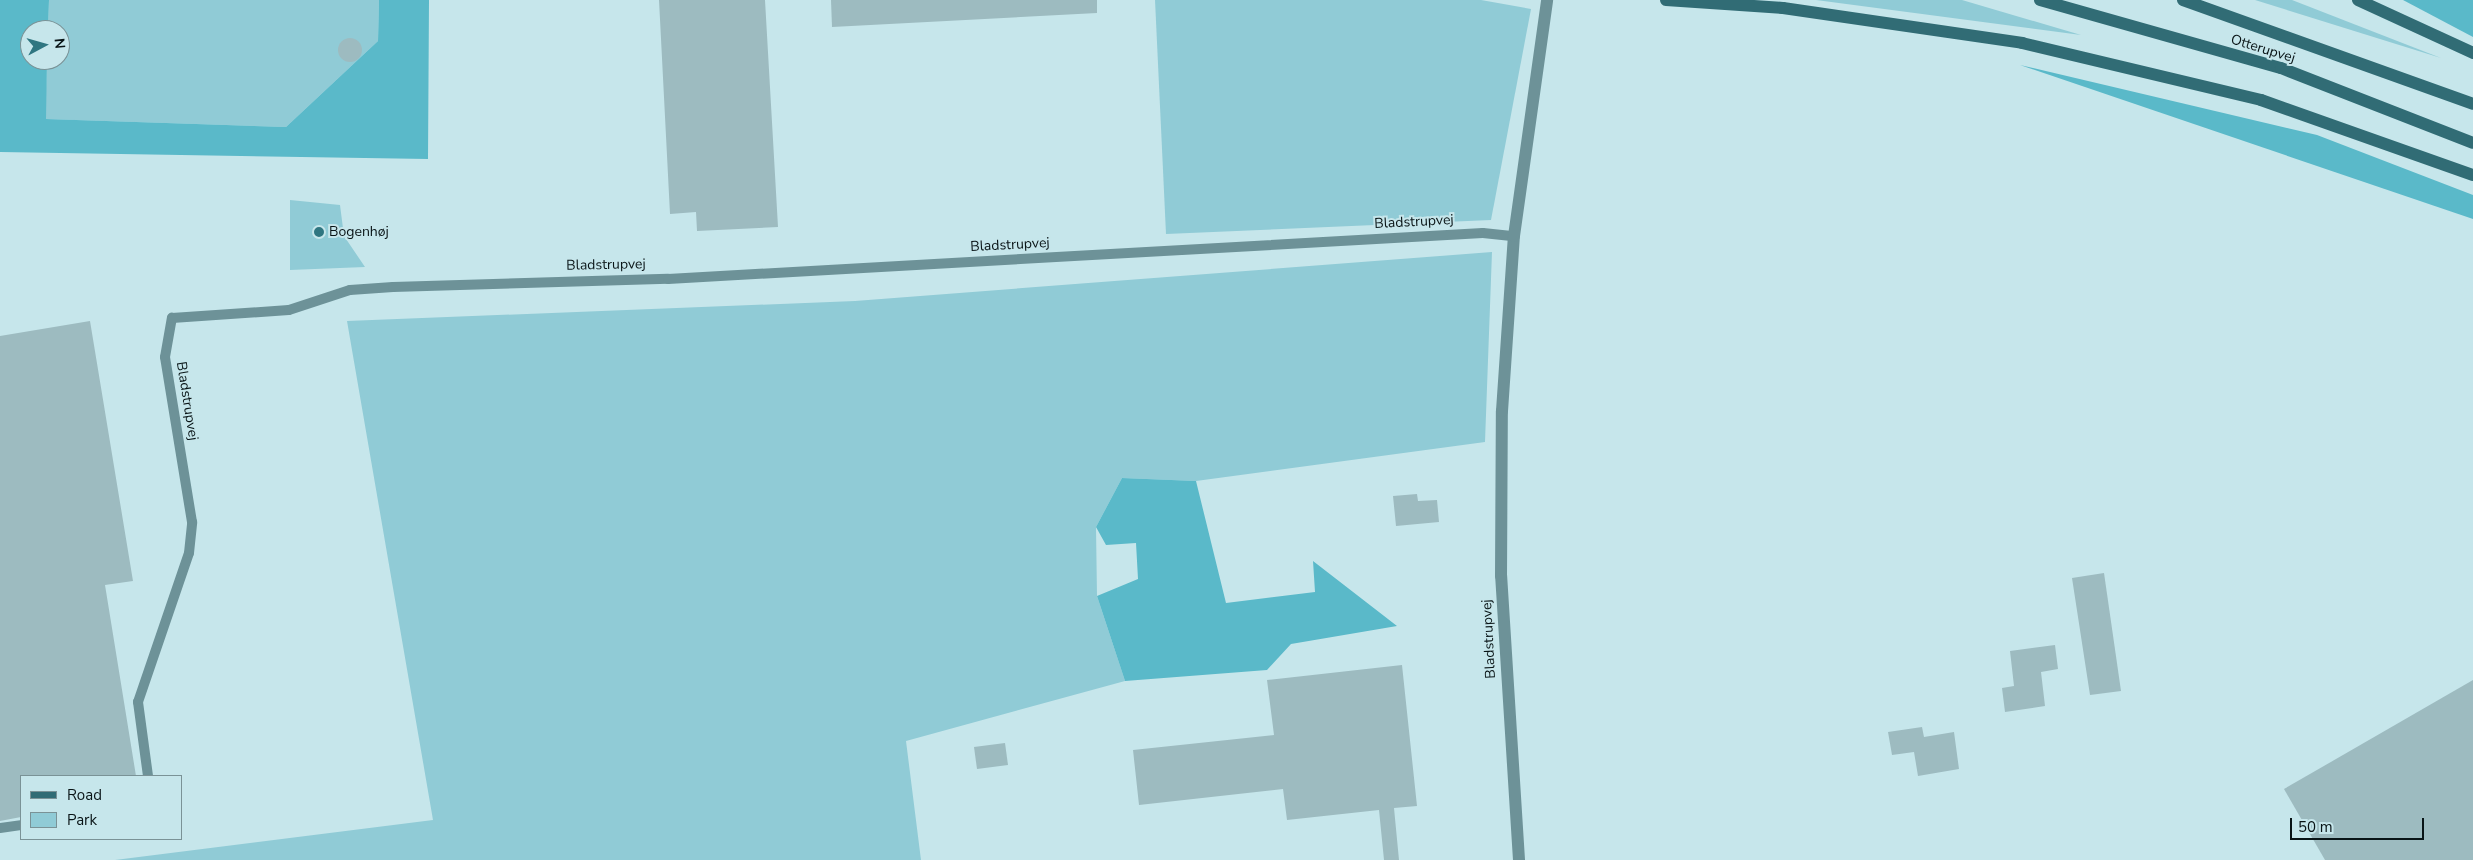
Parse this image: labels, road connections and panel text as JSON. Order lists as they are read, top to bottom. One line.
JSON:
{"streets":{"main road":["Otterupvej"],"street":["Bladstrupvej"]},"places":["Bogenhøj"],"legend":["Road","Park"],"scale_bar":"50 m","north":"right"}
